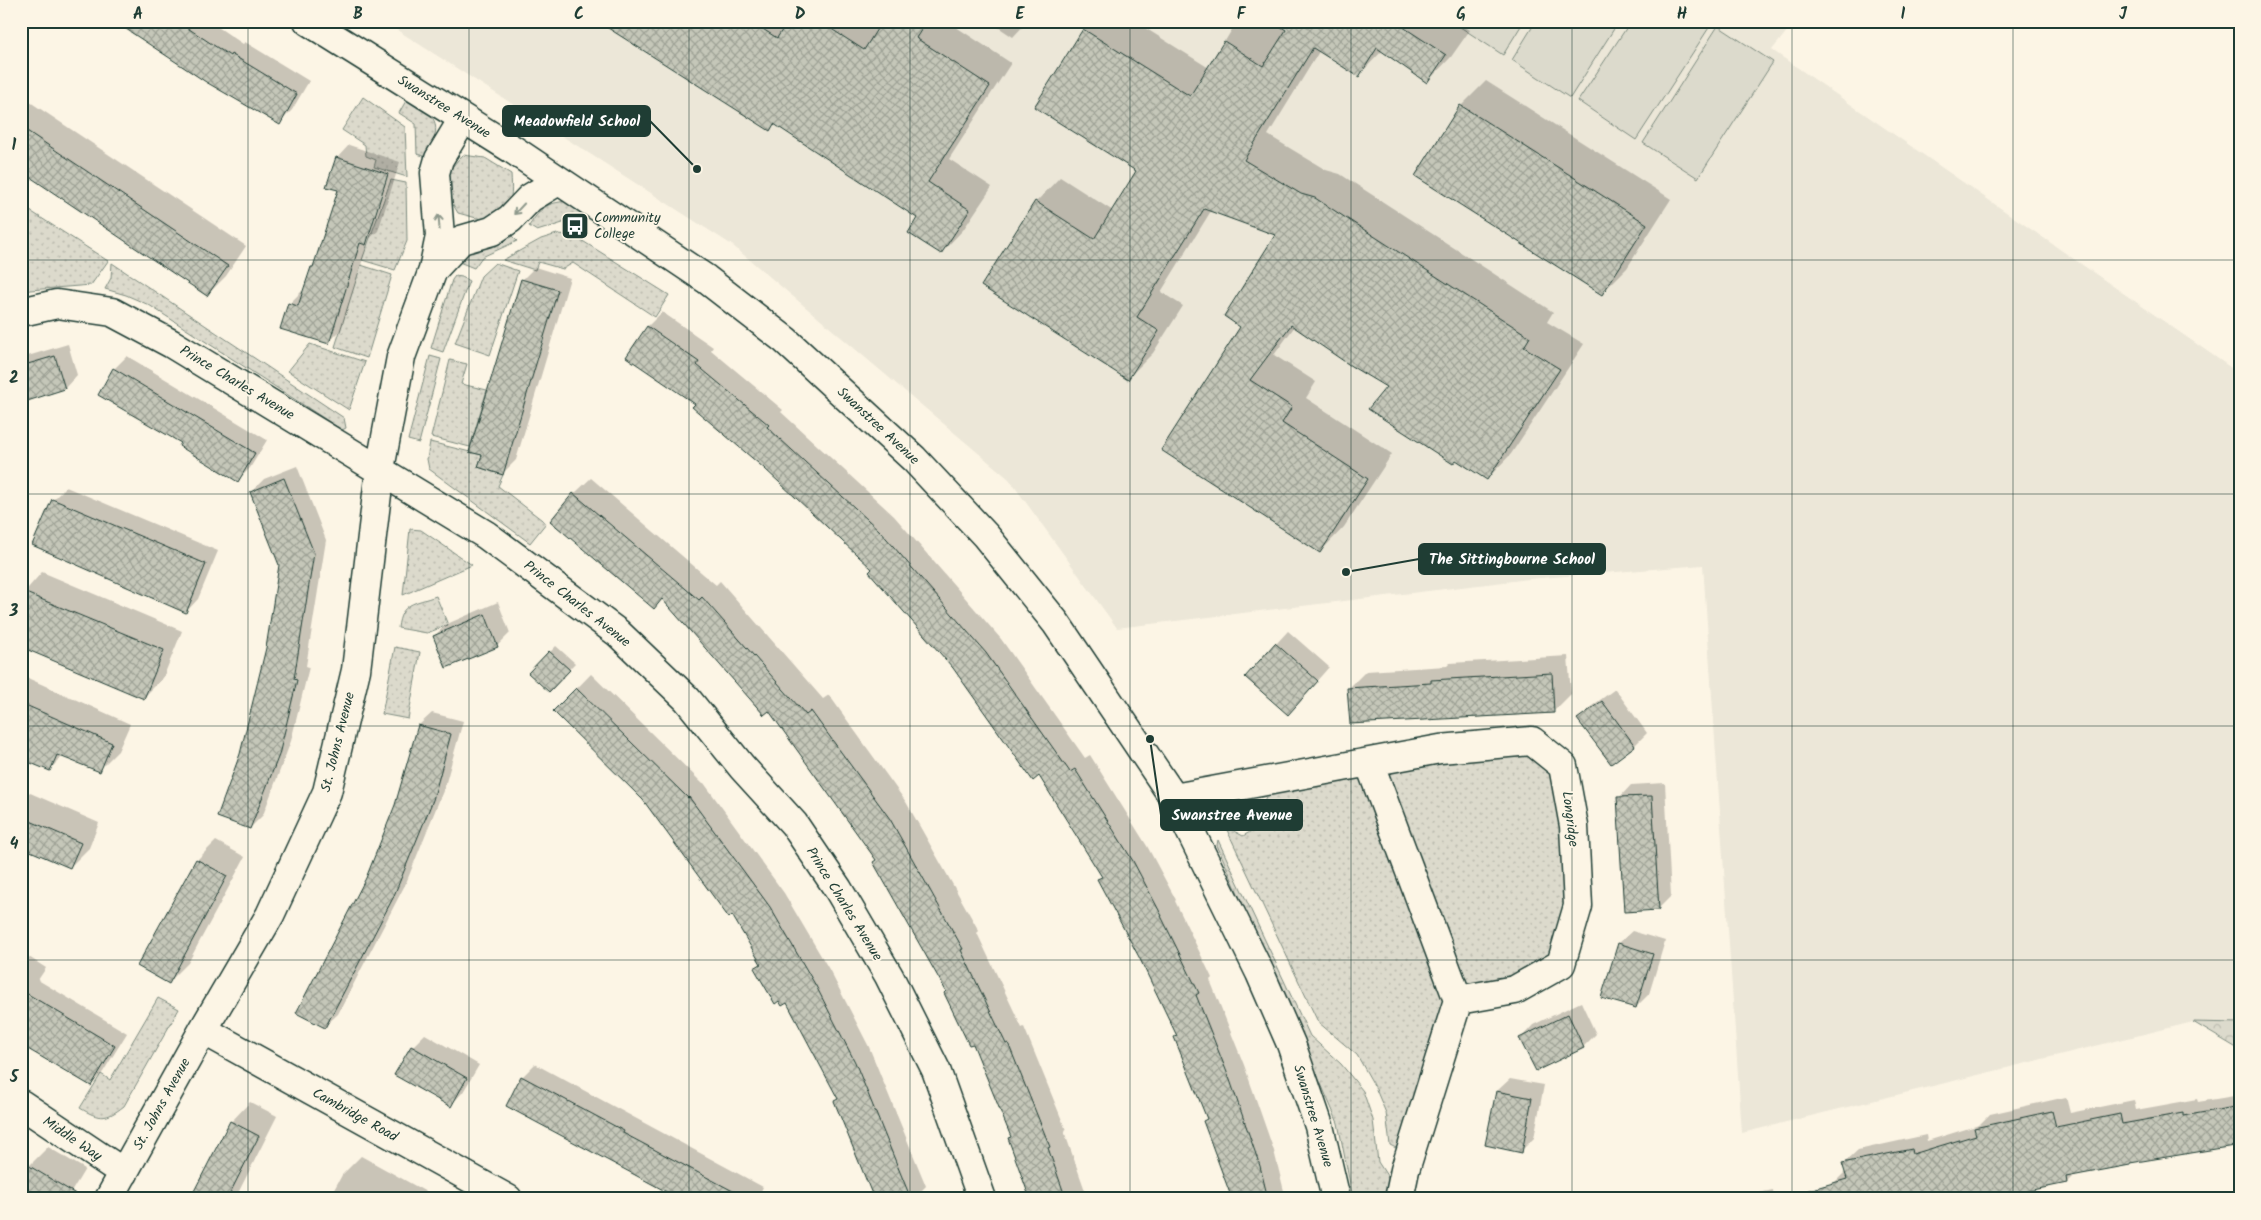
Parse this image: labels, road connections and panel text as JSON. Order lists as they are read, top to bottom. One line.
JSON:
{"streets":{"street":["Swanstree Avenue","Prince Charles Avenue","St. Johns Avenue","Longridge","Cambridge Road","Middle Way"]},"crossings":[["Swanstree Avenue","St. Johns Avenue"],["Swanstree Avenue","Longridge"],["Prince Charles Avenue","St. Johns Avenue"],["St. Johns Avenue","Cambridge Road"],["St. Johns Avenue","Middle Way"]],"places":{"other":["Meadowfield School","The Sittingbourne School","Swanstree Avenue"],"bus stop":["Community College"]},"grid":{"columns":["A","B","C","D","E","F","G","H","I","J"],"rows":["1","2","3","4","5"]}}
